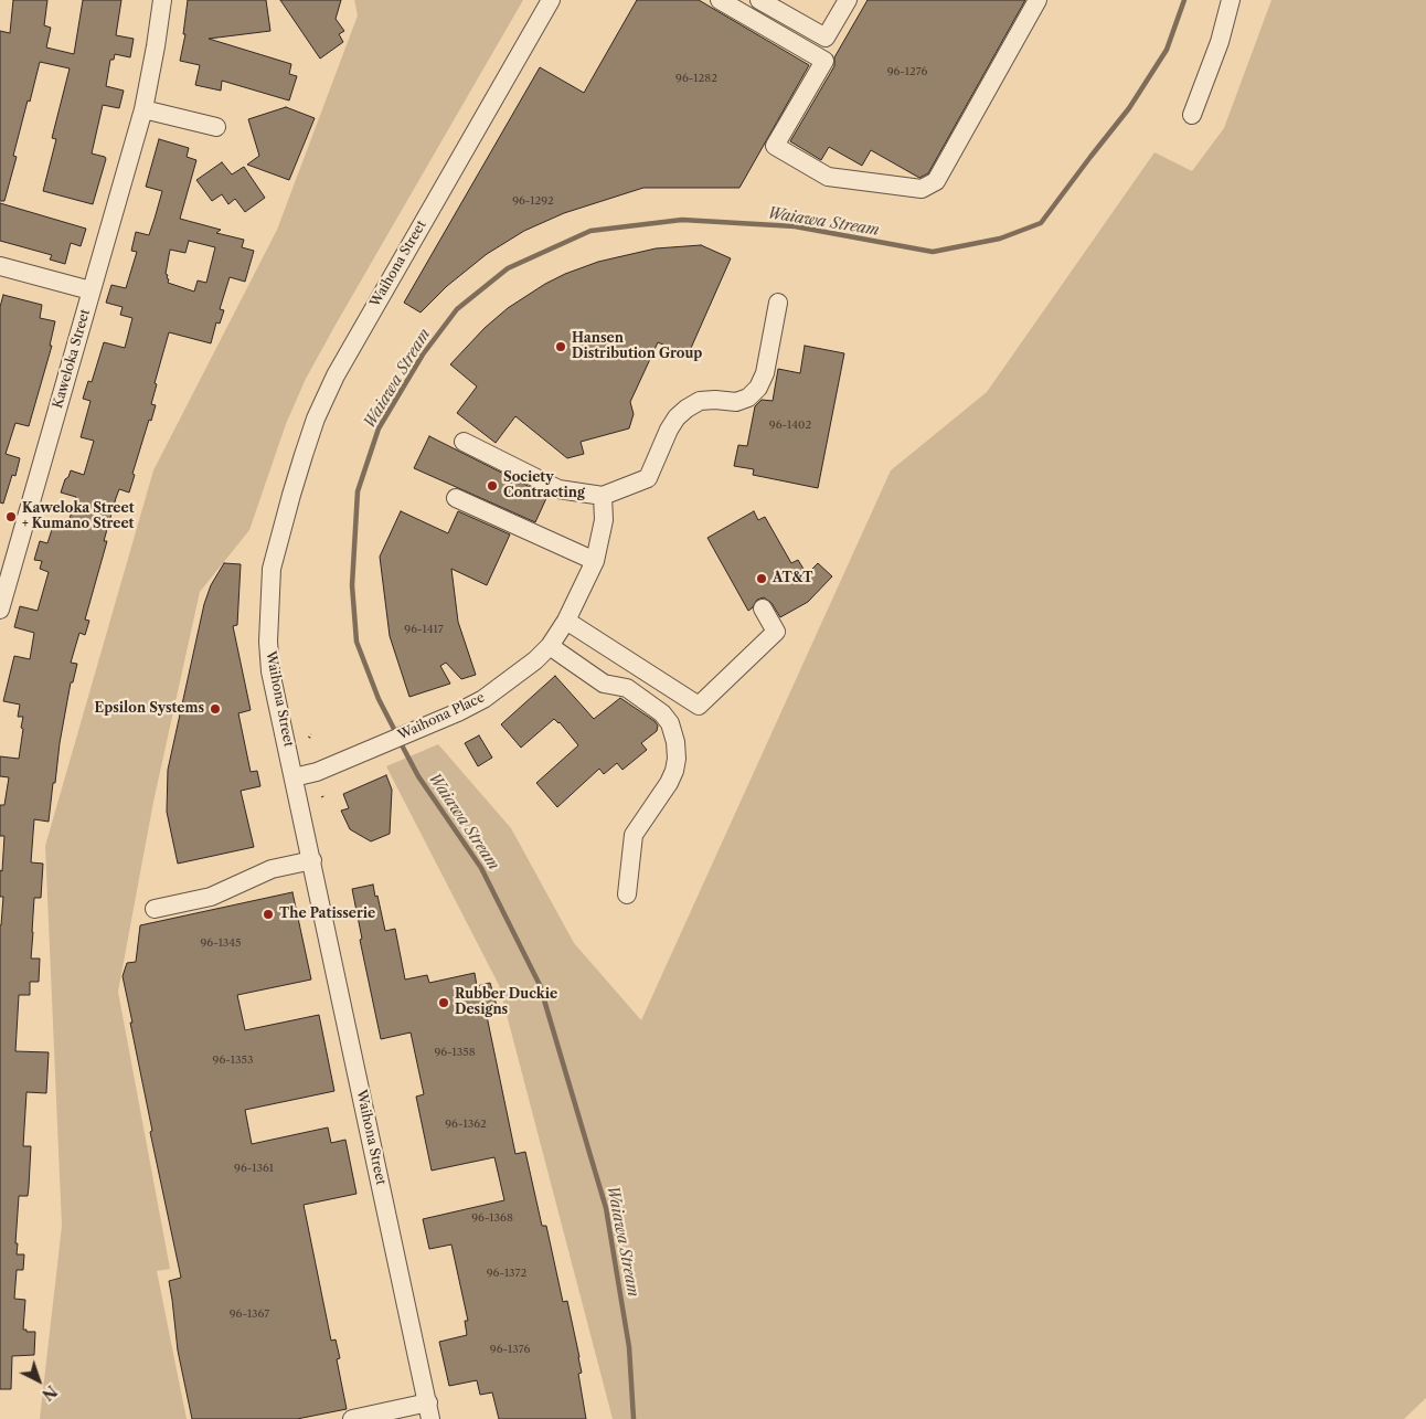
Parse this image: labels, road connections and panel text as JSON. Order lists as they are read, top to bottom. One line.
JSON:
{"streets":{"street":["Waihona Street","Kaweloka Street","Waihona Place"]},"crossings":[["Waihona Street","Waihona Place"]],"water":["Waiawa Stream"],"places":["Hansen Distribution Group","Society Contracting","Kaweloka Street + Kumano Street","AT&T","Epsilon Systems","The Patisserie","Rubber Duckie Designs"],"house_numbers":["96-1276","96-1282","96-1292","96-1402","96-1417","96-1345","96-1358","96-1353","96-1362","96-1361","96-1368","96-1372","96-1367","96-1376"],"north":"bottom right"}
